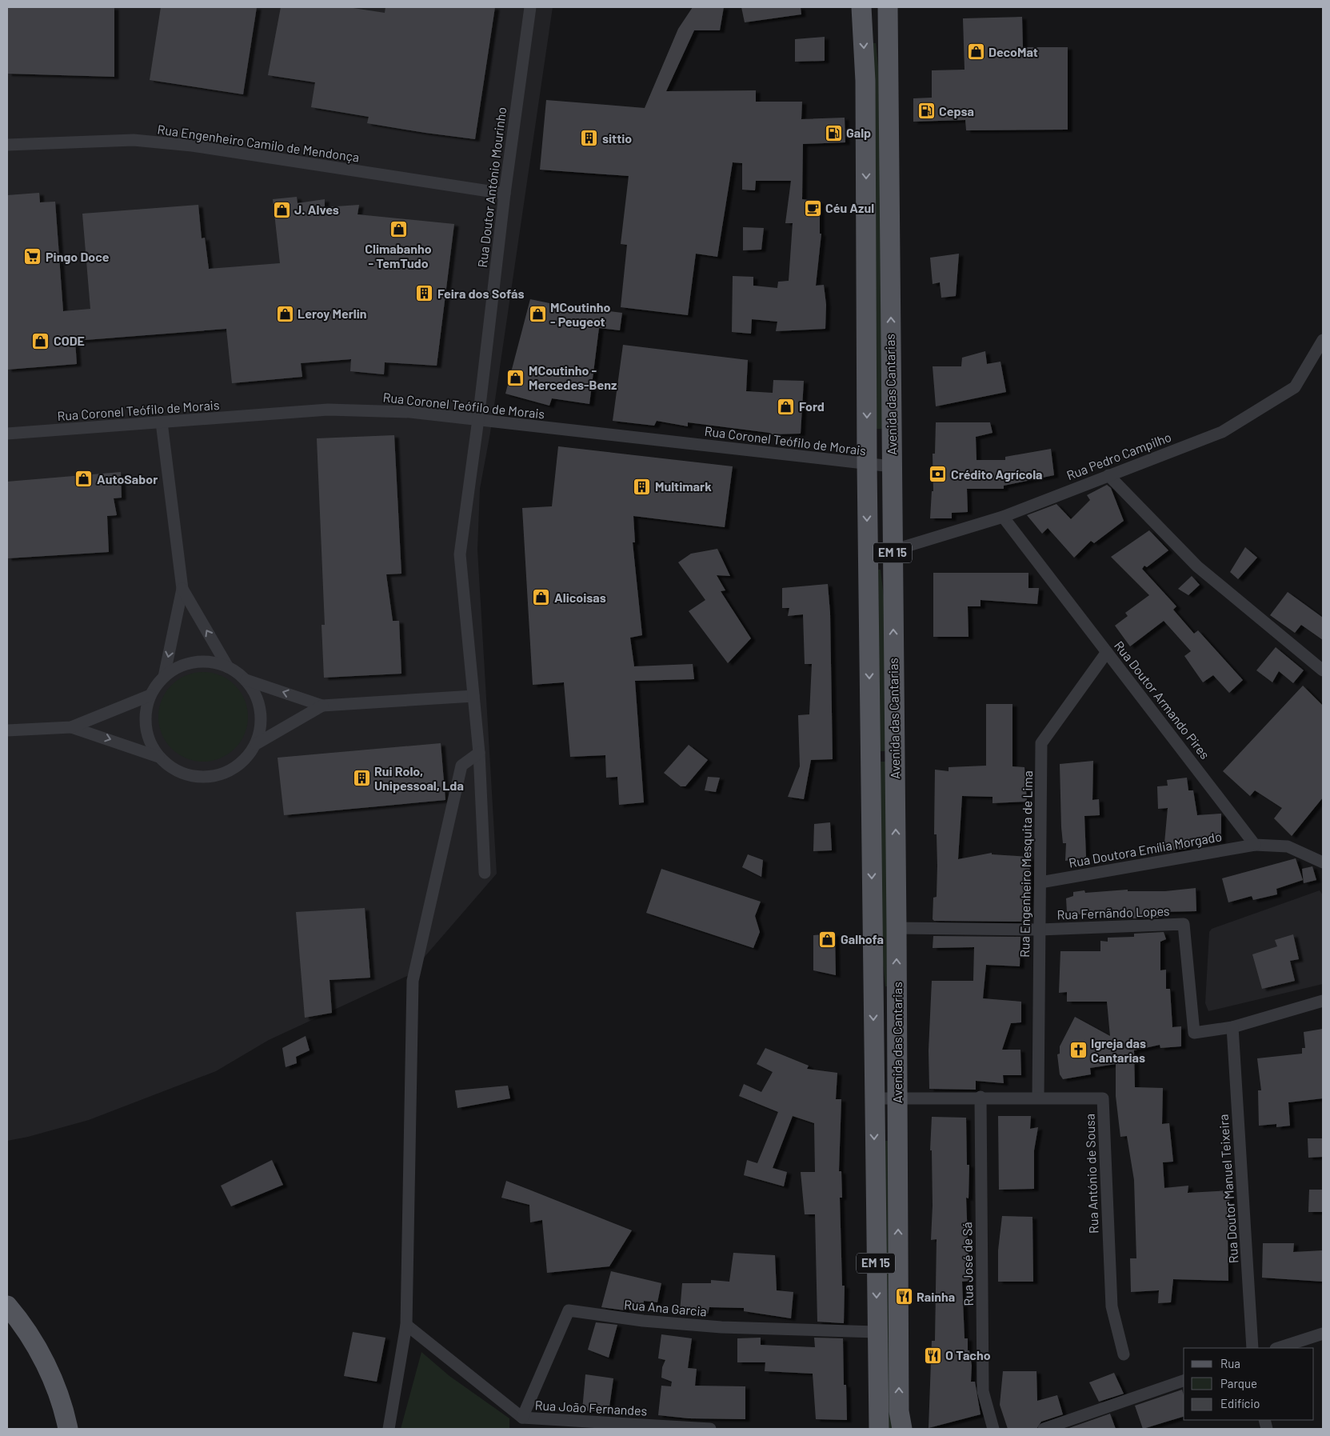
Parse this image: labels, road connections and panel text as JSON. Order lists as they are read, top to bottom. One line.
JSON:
{"streets":{"main road":["Avenida das Cantarias","EM 15"],"street":["Rua Engenheiro Camilo de Mendonça","Rua Doutor António Mourinho","Rua Coronel Teófilo de Morais","Rua Pedro Campilho","Rua Doutor Armando Pires","Rua Doutora Emília Morgado","Rua Engenheiro Mesquita de Lima","Rua Fernãndo Lopes","Rua António de Sousa","Rua Doutor Manuel Teixeira","Rua José de Sá","Rua Ana Garcia","Rua João Fernandes"]},"crossings":[["Rua Engenheiro Camilo de Mendonça","Rua Doutor António Mourinho"],["Rua Doutor António Mourinho","Rua Coronel Teófilo de Morais"],["Avenida das Cantarias","Rua Coronel Teófilo de Morais"],["Avenida das Cantarias","Rua Pedro Campilho"],["Avenida das Cantarias","Rua Fernãndo Lopes"],["Avenida das Cantarias","Rua António de Sousa"],["Avenida das Cantarias","Rua Ana Garcia"],["Rua Pedro Campilho","Rua Doutor Armando Pires"],["Rua Doutor Armando Pires","Rua Doutora Emília Morgado"],["Rua Doutor Armando Pires","Rua Engenheiro Mesquita de Lima"],["Rua Doutora Emília Morgado","Rua Engenheiro Mesquita de Lima"],["Rua Engenheiro Mesquita de Lima","Rua Fernãndo Lopes"],["Rua Engenheiro Mesquita de Lima","Rua António de Sousa"],["Rua Fernãndo Lopes","Rua Doutor Manuel Teixeira"],["Rua António de Sousa","Rua José de Sá"],["Rua Ana Garcia","Rua João Fernandes"]],"places":{"shop":["DecoMat","J. Alves","Climabanho - TemTudo","Leroy Merlin","MCoutinho - Peugeot","CODE","MCoutinho - Mercedes-Benz","Ford","AutoSabor","Alicoisas","Galhofa"],"fuel station":["Cepsa","Galp"],"building":["sittio","Feira dos Sofás","Multimark","Rui Rolo, Unipessoal, Lda"],"cafe":["Céu Azul"],"supermarket":["Pingo Doce"],"bank":["Crédito Agrícola"],"church":["Igreja das Cantarias"],"restaurant":["Rainha","O Tacho"]},"legend":["Rua","Parque","Edifício"]}
